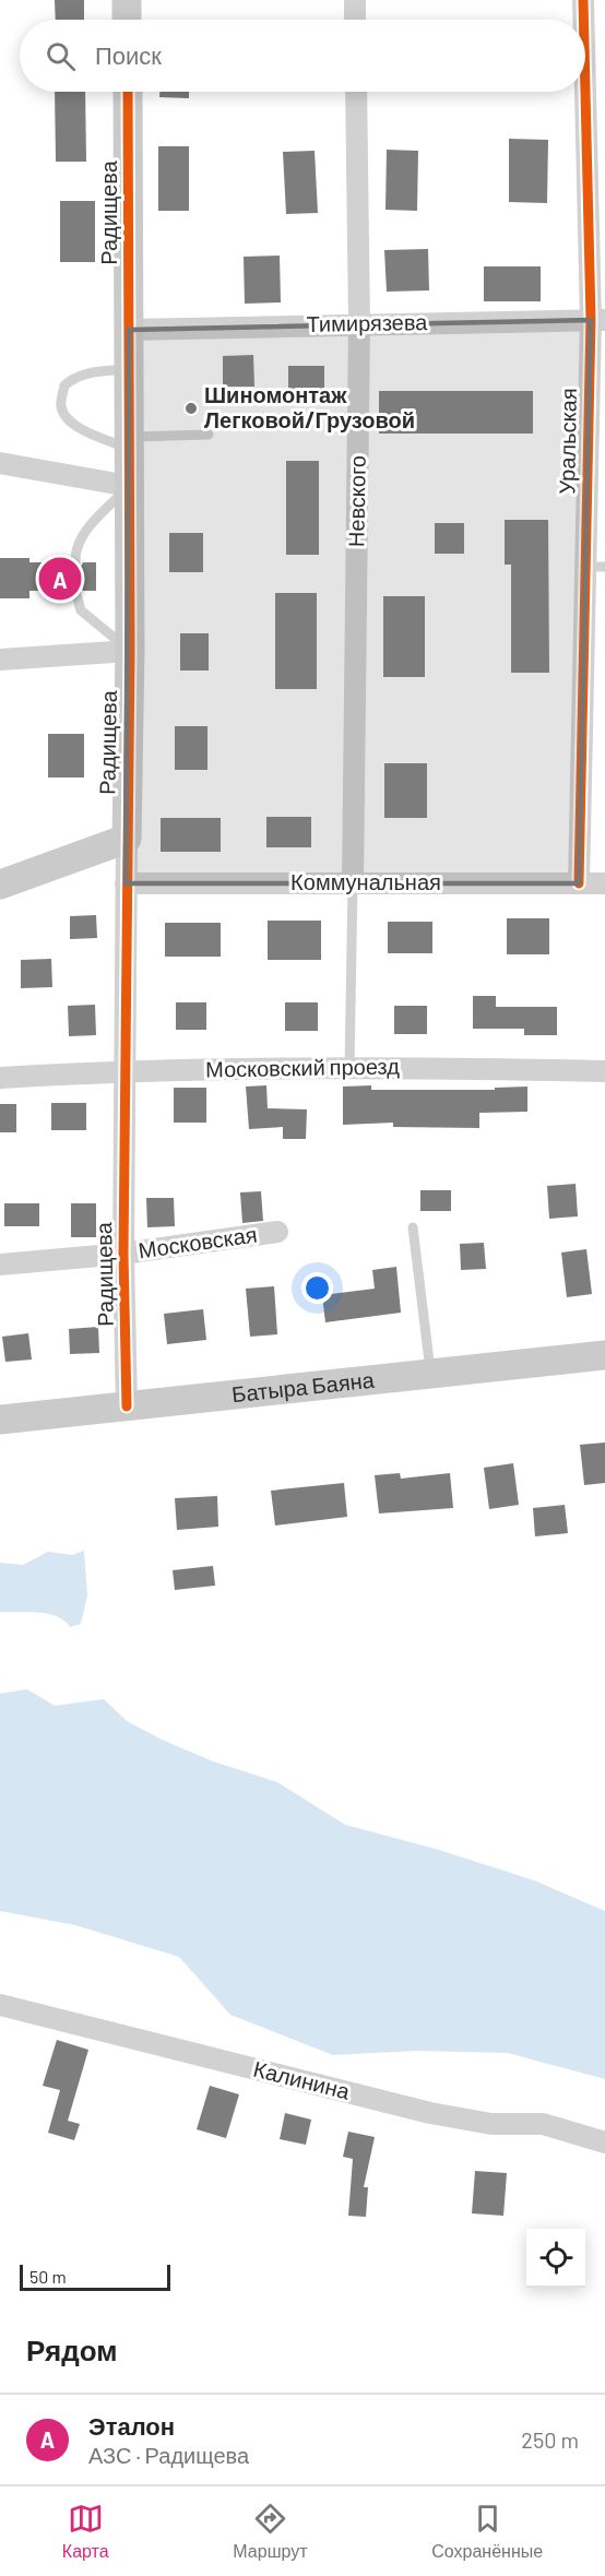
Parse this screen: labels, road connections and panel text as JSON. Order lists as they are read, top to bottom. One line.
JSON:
{"streets":{"street":["Радищева","Тимирязева","Уральская","Невского","Коммунальная","Московский проезд","Московская","Батыра Баяна","Калинина"]},"crossings":[["Радищева","Тимирязева"],["Радищева","Коммунальная"],["Радищева","Московский проезд"],["Радищева","Московская"],["Радищева","Батыра Баяна"],["Тимирязева","Уральская"],["Тимирязева","Невского"],["Уральская","Коммунальная"],["Невского","Коммунальная"]],"places":["Шиномонтаж Легковой/Грузовой"],"scale_bar":"50 m","page":{"search":"Поиск","pins":"A","scale":"50 m","heading":"Рядом","list":[{"mark":"A","name":"Эталон","note":"АЗС · Радищева","value":"250 m"}],"nav":["Карта","Маршрут","Сохранённые"]}}
